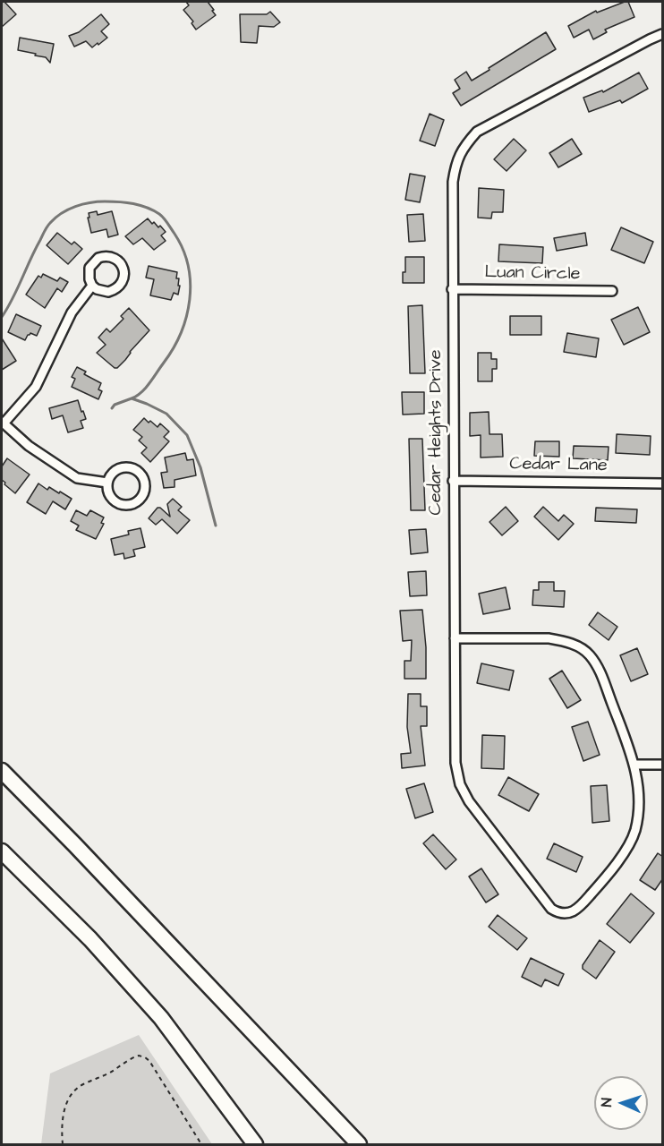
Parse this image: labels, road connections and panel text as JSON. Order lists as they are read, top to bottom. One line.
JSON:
{"streets":{"street":["Luan Circle","Cedar Heights Drive","Cedar Lane"]},"crossings":[["Luan Circle","Cedar Heights Drive"],["Cedar Heights Drive","Cedar Lane"]],"north":"left"}
